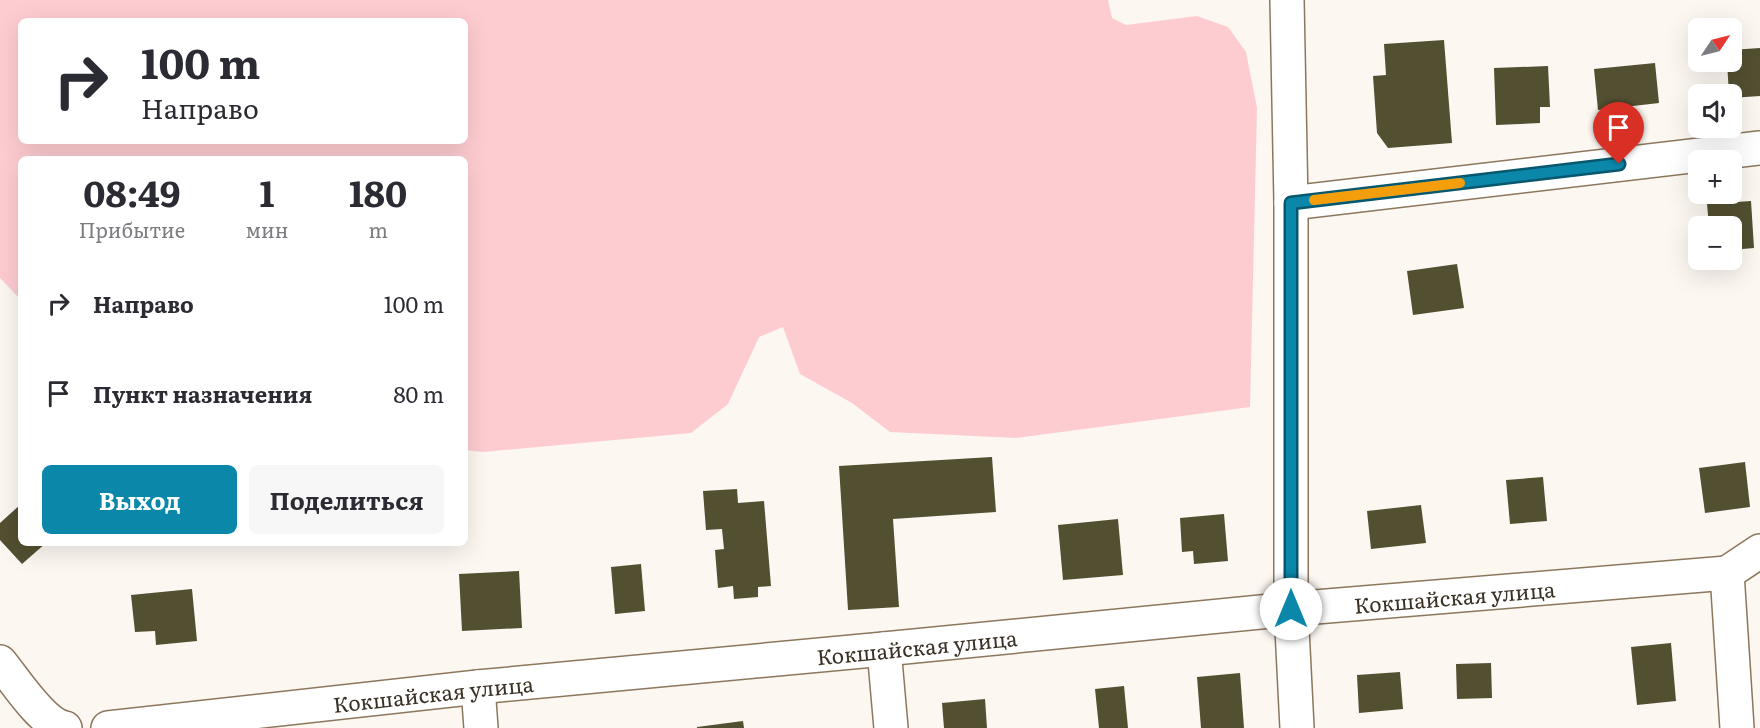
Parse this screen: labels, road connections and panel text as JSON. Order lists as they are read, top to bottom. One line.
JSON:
{"streets":{"street":["Кокшайская улица"]},"north":"top right","page":{"map_buttons":["+","−"],"turn":["100 m","Направо"],"eta":["08:49","Прибытие","1","мин","180","m"],"list":[{"name":"Направо","value":"100 m"},{"name":"Пункт назначения","value":"80 m"}],"buttons":["Выход","Поделиться"]}}
